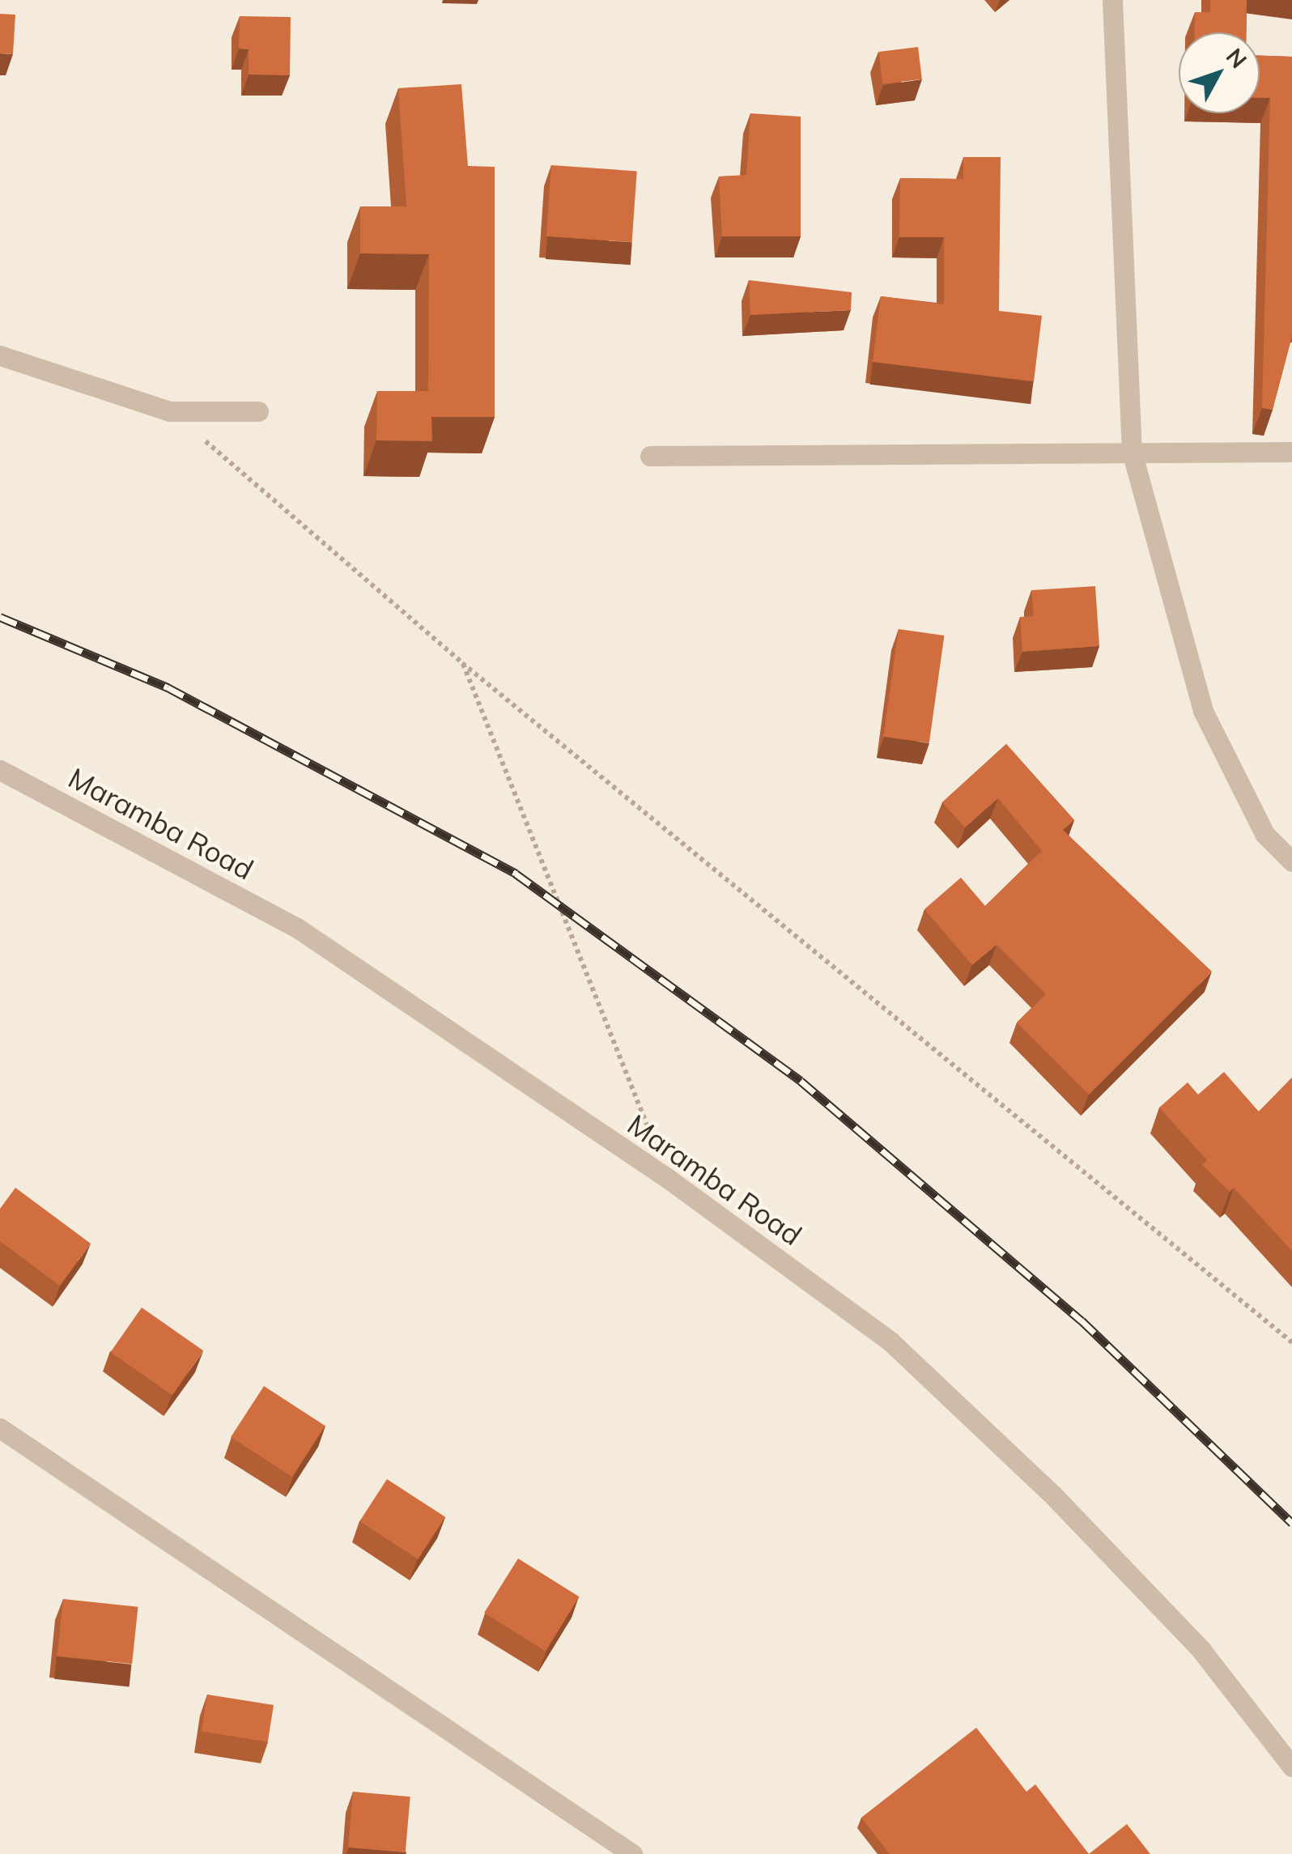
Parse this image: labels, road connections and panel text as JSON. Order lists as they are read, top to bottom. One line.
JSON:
{"streets":{"street":["Maramba Road"]},"north":"top right"}
